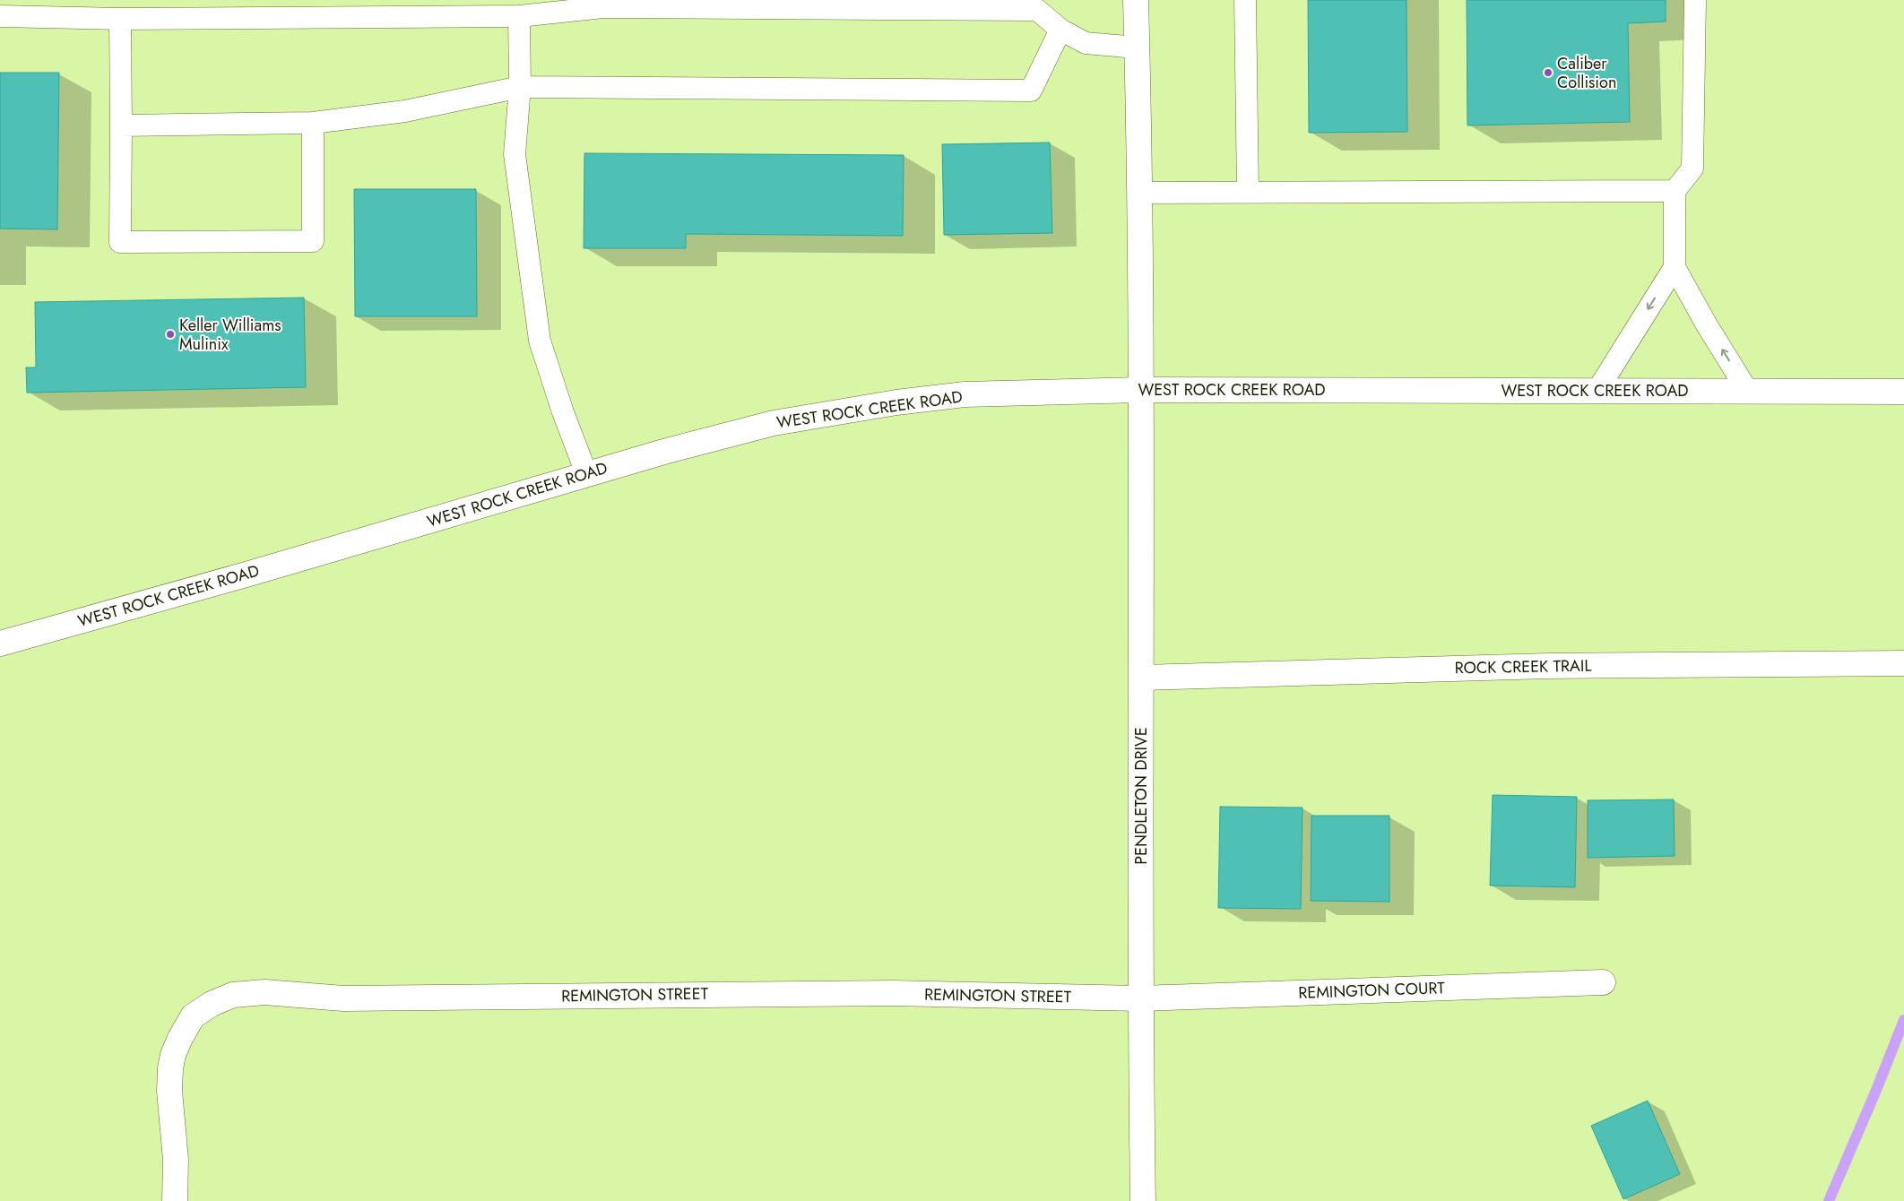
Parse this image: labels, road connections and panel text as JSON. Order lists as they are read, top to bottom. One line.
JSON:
{"streets":{"street":["WEST ROCK CREEK ROAD","ROCK CREEK TRAIL","PENDLETON DRIVE","REMINGTON COURT","REMINGTON STREET"]},"crossings":[["WEST ROCK CREEK ROAD","PENDLETON DRIVE"],["ROCK CREEK TRAIL","PENDLETON DRIVE"],["PENDLETON DRIVE","REMINGTON COURT"],["PENDLETON DRIVE","REMINGTON STREET"],["REMINGTON COURT","REMINGTON STREET"]],"places":["Caliber Collision","Keller Williams Mulinix"]}
